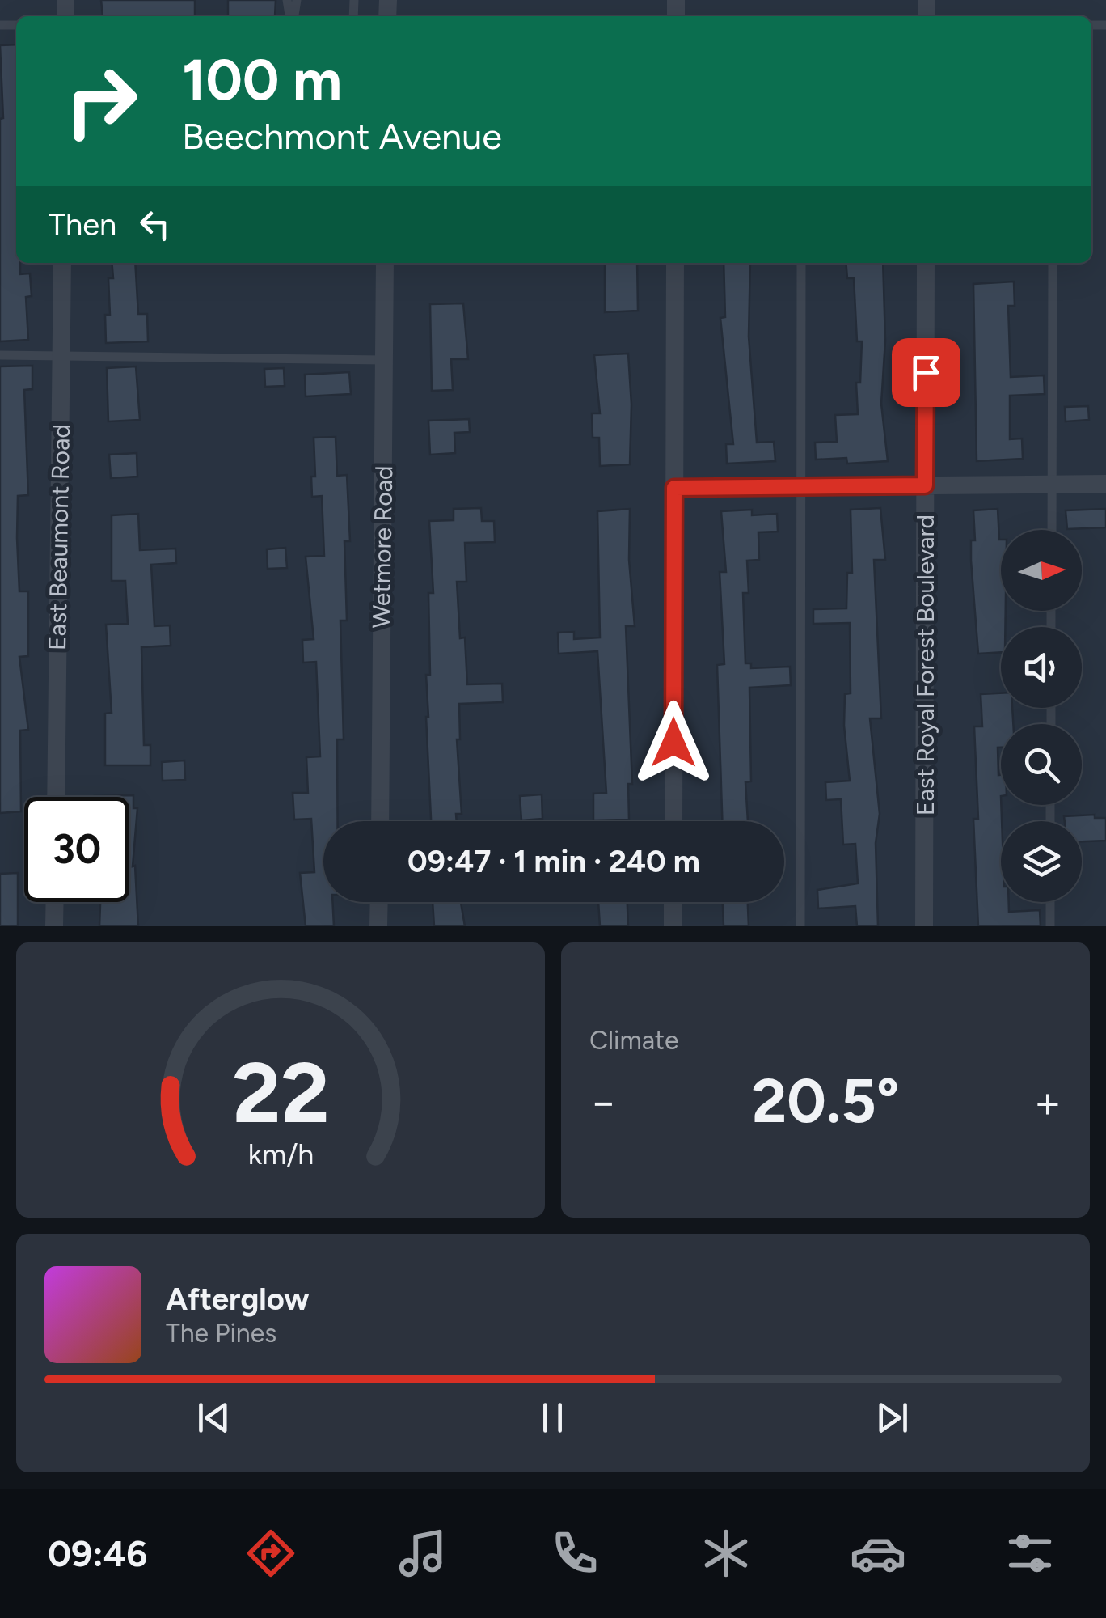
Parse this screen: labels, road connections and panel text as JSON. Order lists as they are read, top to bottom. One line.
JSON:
{"streets":{"street":["East Beaumont Road","Wetmore Road","East Royal Forest Boulevard"]},"north":"right","page":{"turn":["100 m","Beechmont Avenue"],"then":"Then","limit":"30","trip":"09:47 · 1 min · 240 m","tile":"Climate","heat":["−","20.5°","+"],"song":["Afterglow","The Pines"],"tabs":"09:46","gauge":["22","km/h"]}}
